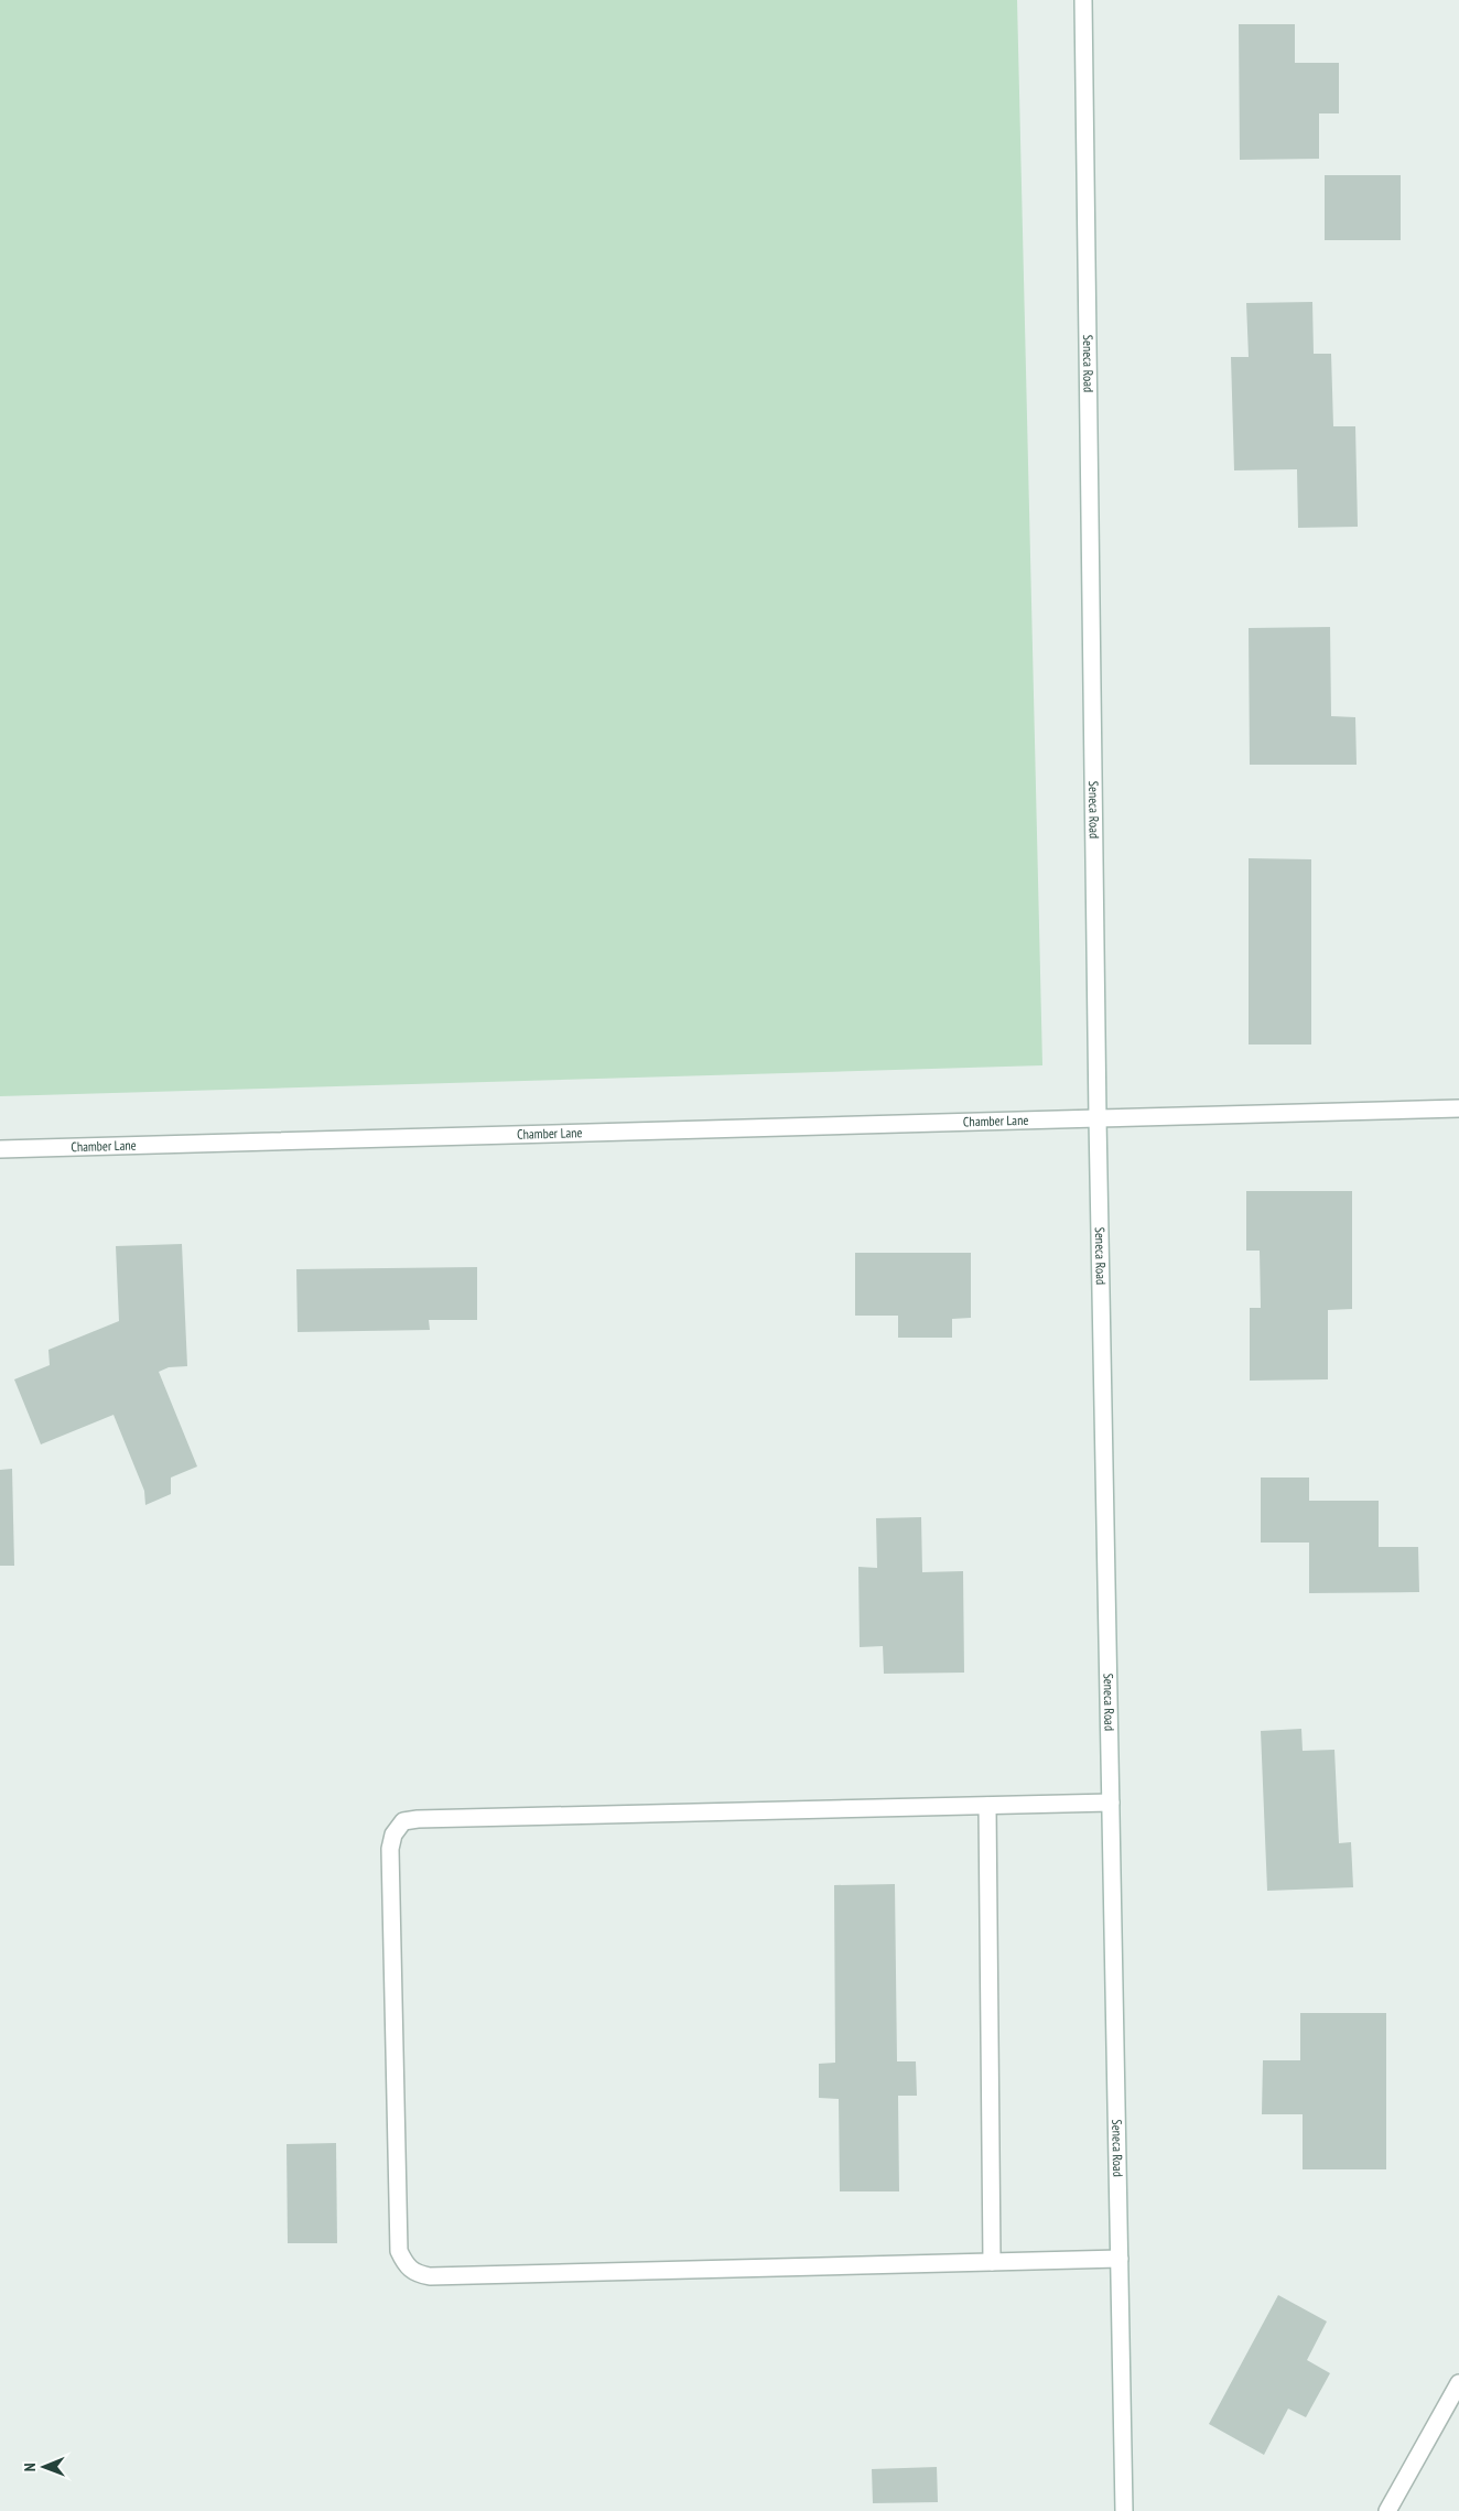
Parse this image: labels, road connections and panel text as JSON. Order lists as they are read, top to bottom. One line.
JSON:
{"streets":{"street":["Seneca Road","Chamber Lane"]},"crossings":[["Seneca Road","Chamber Lane"]],"north":"left"}
